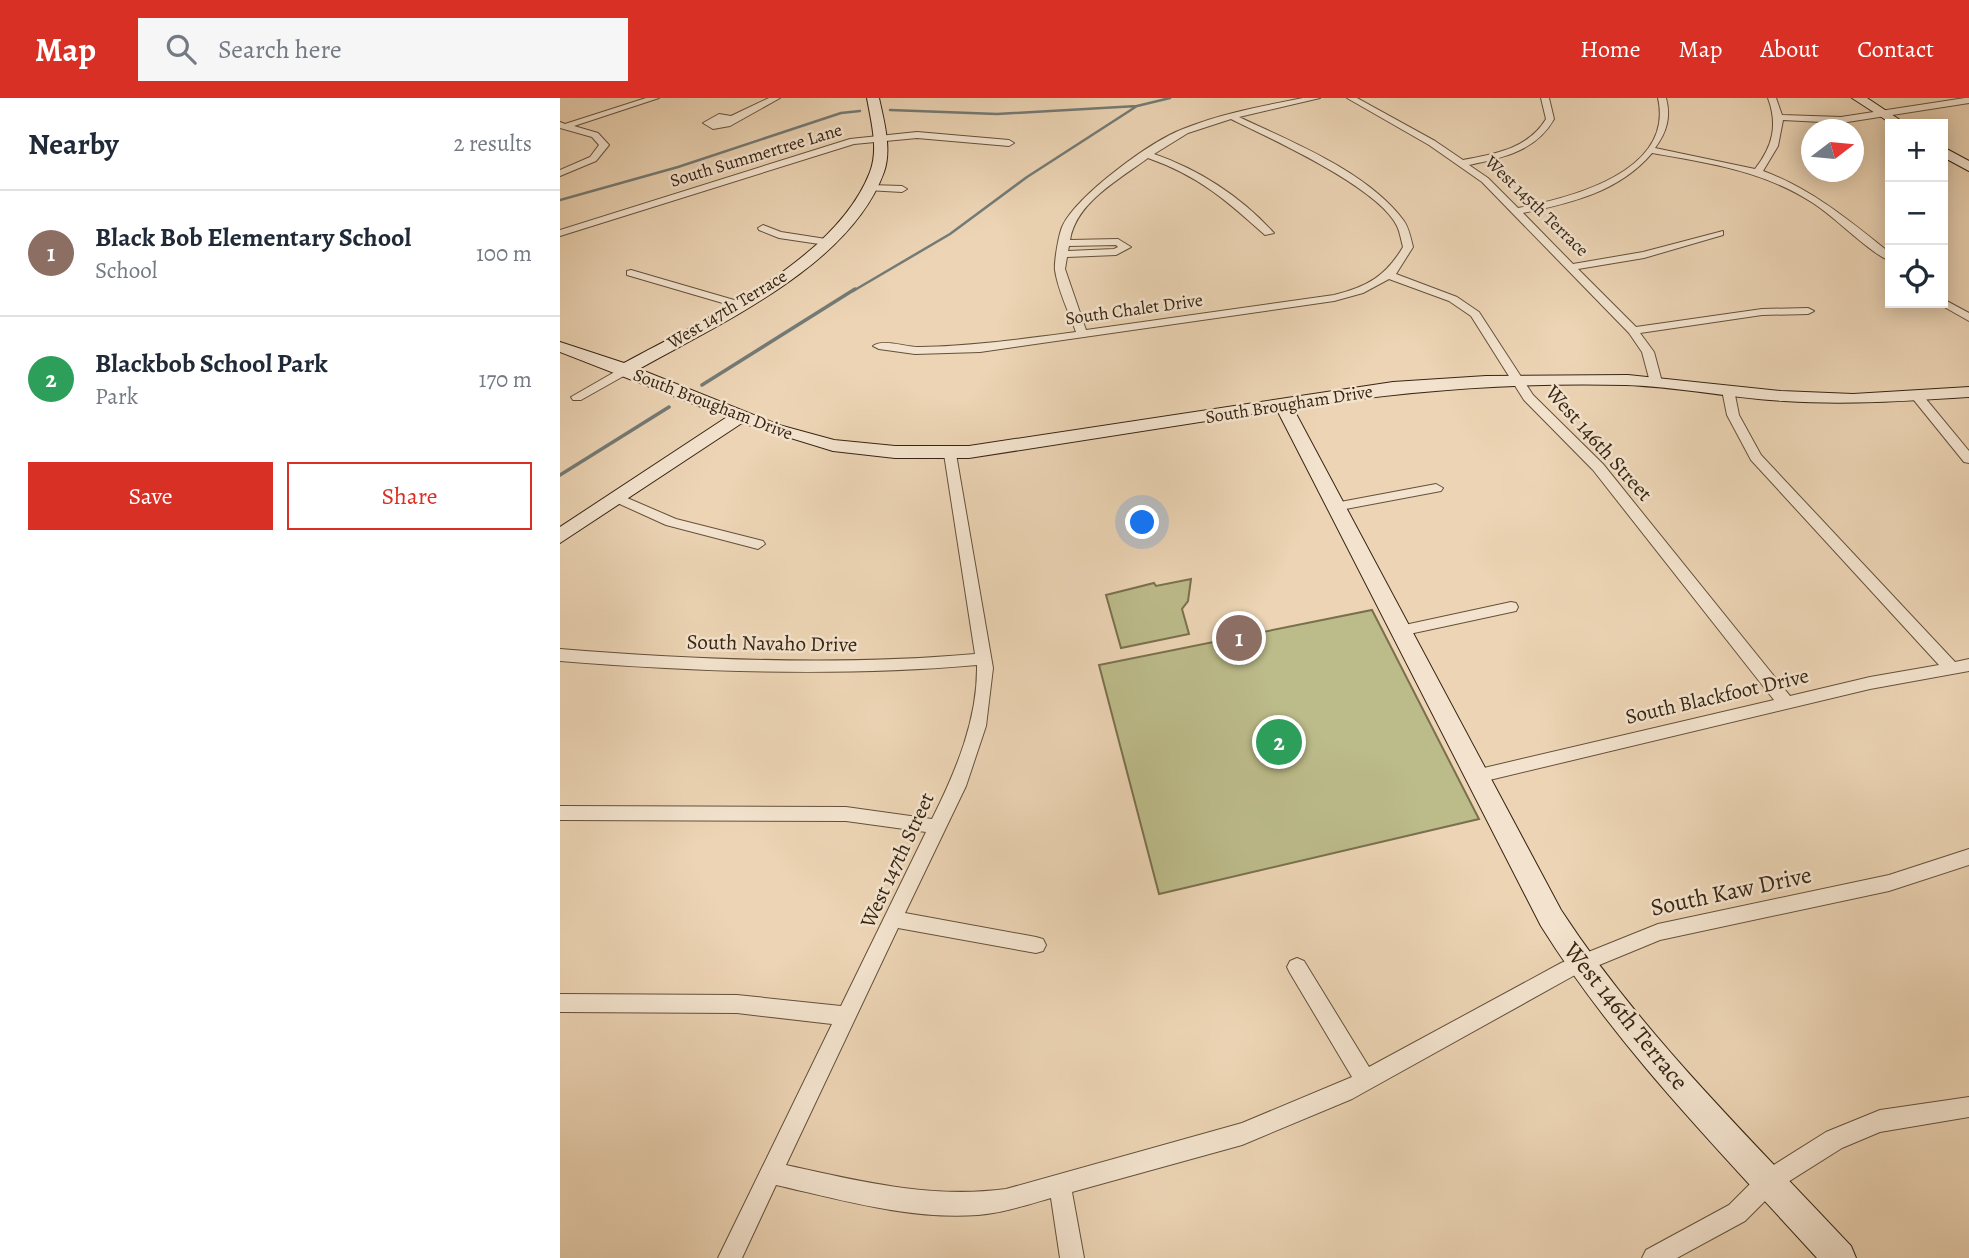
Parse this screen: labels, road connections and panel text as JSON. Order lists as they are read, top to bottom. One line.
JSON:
{"streets":{"street":["South Summertree Lane","West 145th Terrace","West 147th Terrace","South Chalet Drive","South Brougham Drive","West 146th Street","South Navaho Drive","South Blackfoot Drive","West 147th Street","South Kaw Drive","West 146th Terrace"]},"crossings":[["South Summertree Lane","West 147th Terrace"],["West 145th Terrace","South Brougham Drive"],["West 147th Terrace","South Brougham Drive"],["South Chalet Drive","West 146th Street"],["South Brougham Drive","West 146th Street"],["South Brougham Drive","West 147th Street"],["South Brougham Drive","West 146th Terrace"],["West 146th Street","South Blackfoot Drive"],["South Navaho Drive","West 147th Street"],["South Blackfoot Drive","West 146th Terrace"],["West 147th Street","South Kaw Drive"],["South Kaw Drive","West 146th Terrace"]],"north":"right","page":{"header":"Map","search":"Search here","nav":["Home","Map","About","Contact"],"heading":["Nearby","2 results"],"map_buttons":["+","−"],"list":[{"mark":"1","name":"Black Bob Elementary School","note":"School","value":"100 m"},{"mark":"2","name":"Blackbob School Park","note":"Park","value":"170 m"}],"buttons":["Save","Share"],"pins":["1","2"]}}
